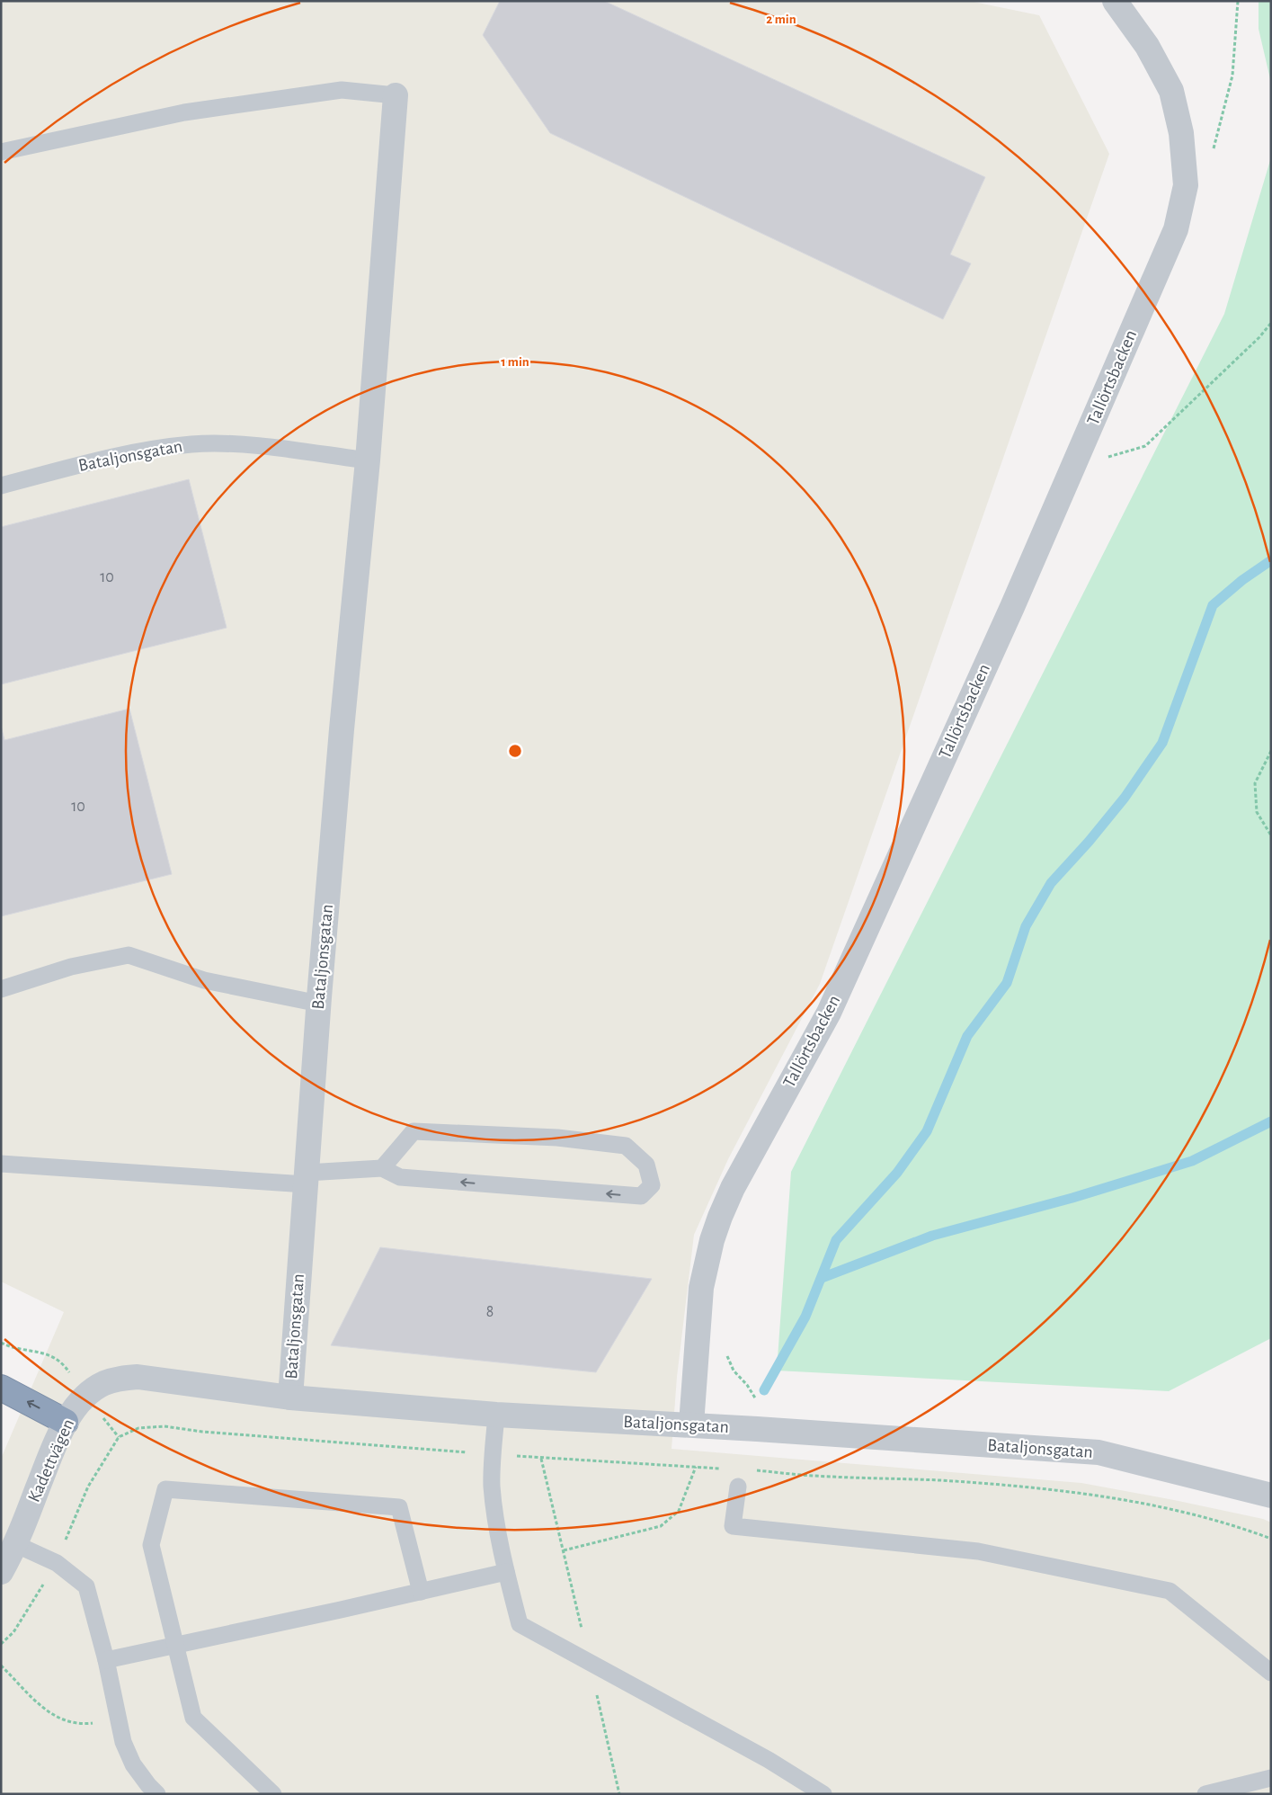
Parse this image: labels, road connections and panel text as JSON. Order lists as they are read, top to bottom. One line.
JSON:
{"streets":{"street":["Tallörtsbacken","Bataljonsgatan","Kadettvägen"]},"crossings":[["Tallörtsbacken","Bataljonsgatan"],["Bataljonsgatan","Kadettvägen"]],"house_numbers":["10","10","8"],"rings":["2 min","1 min"]}
